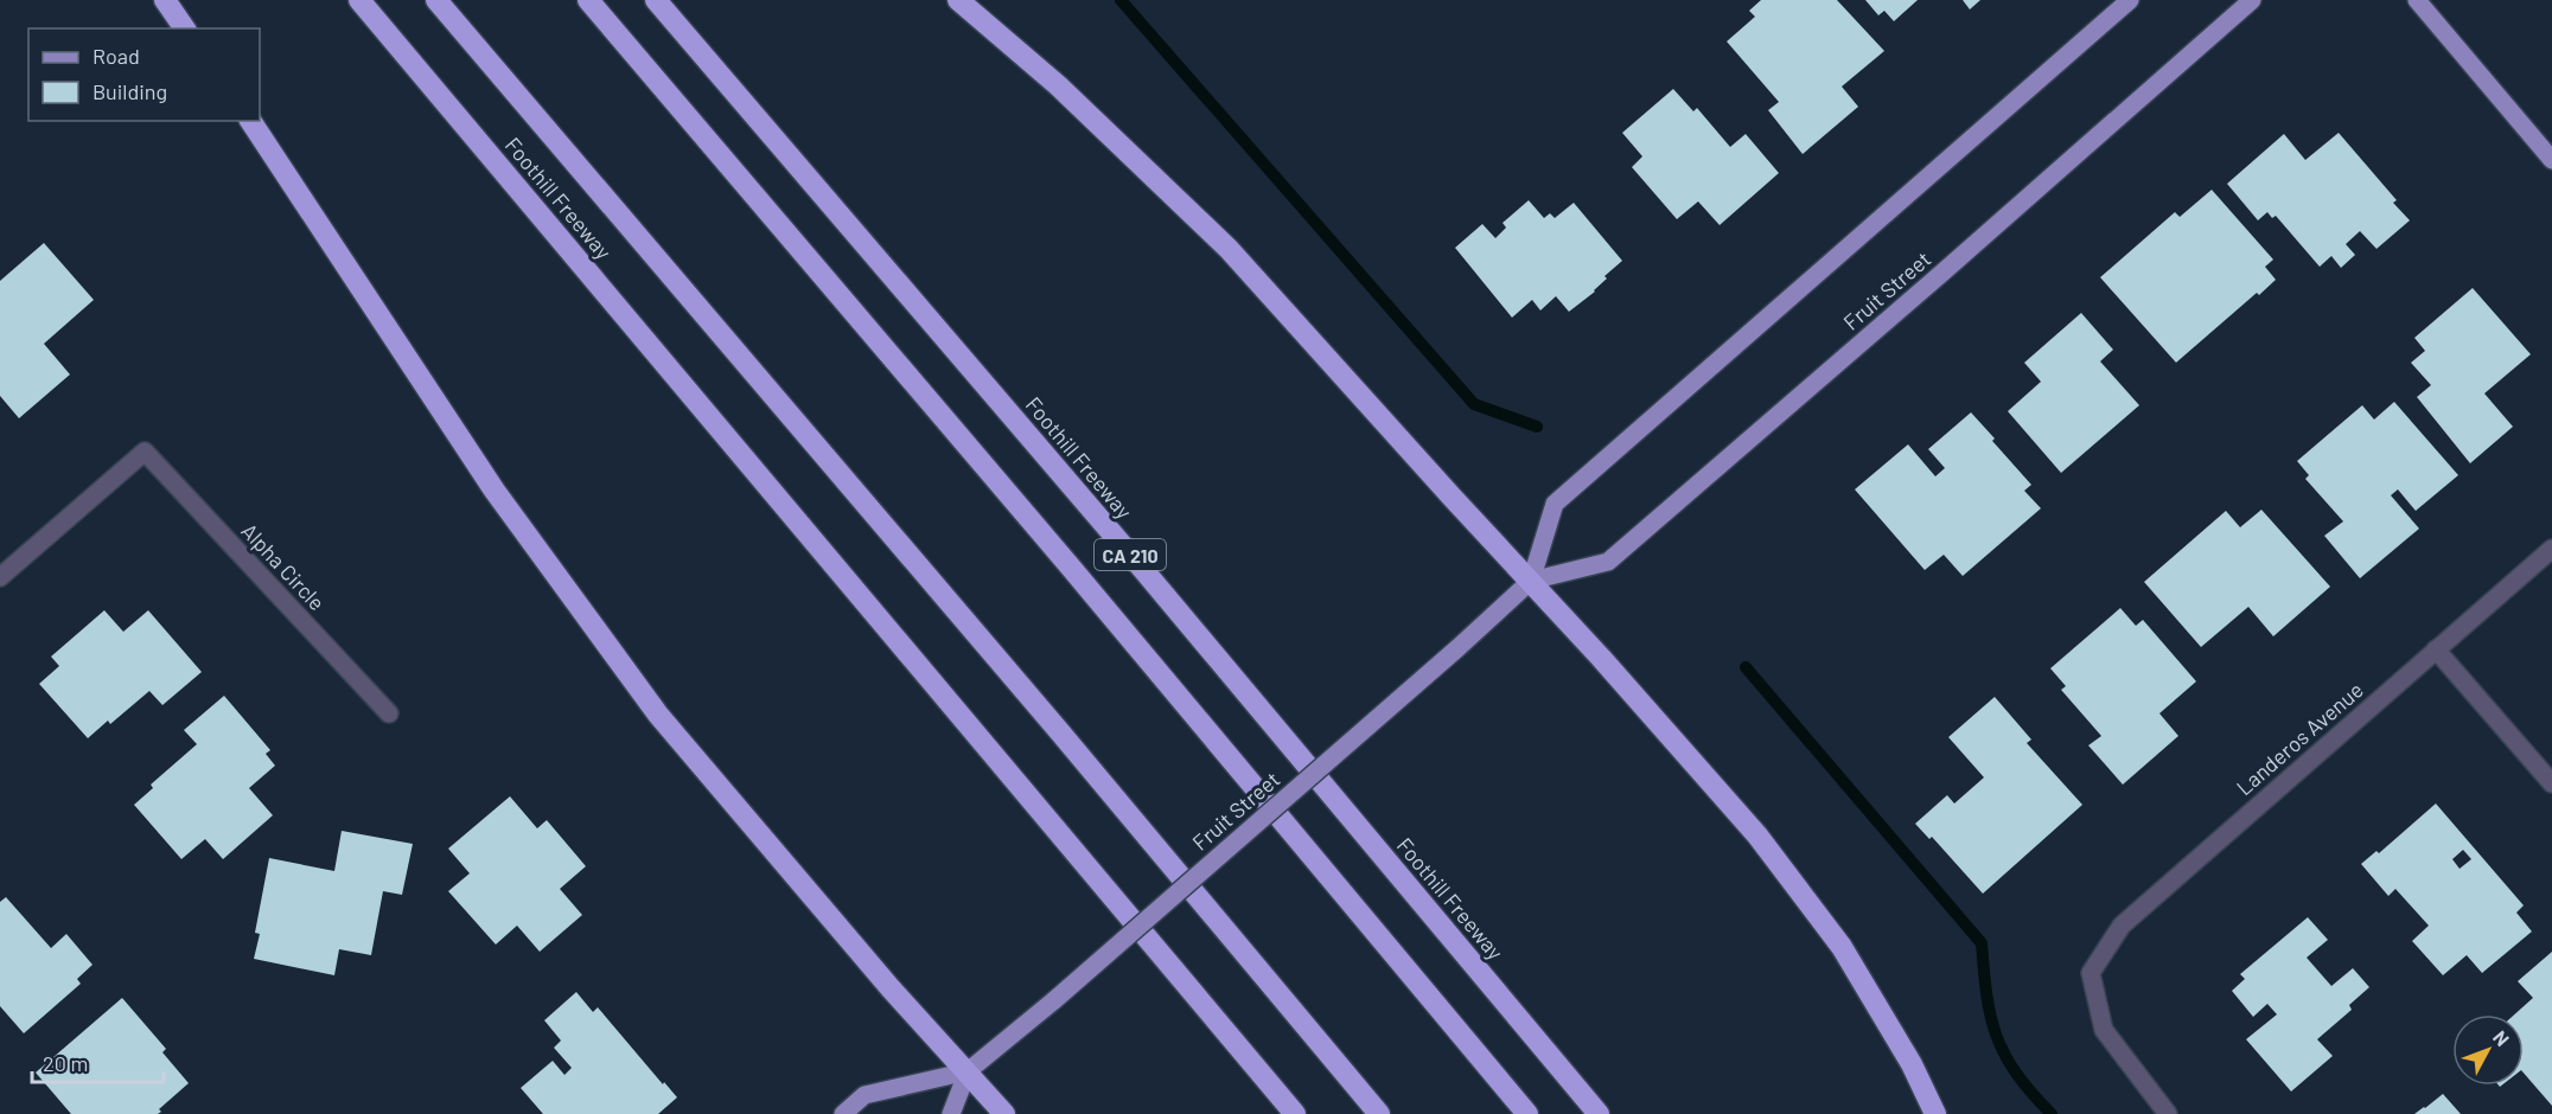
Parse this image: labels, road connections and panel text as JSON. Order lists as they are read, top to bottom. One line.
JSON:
{"streets":{"highway":["Foothill Freeway","CA 210"],"main road":["Fruit Street"],"street":["Alpha Circle","Landeros Avenue"]},"legend":["Road","Building"],"scale_bar":"20 m","north":"top right"}
